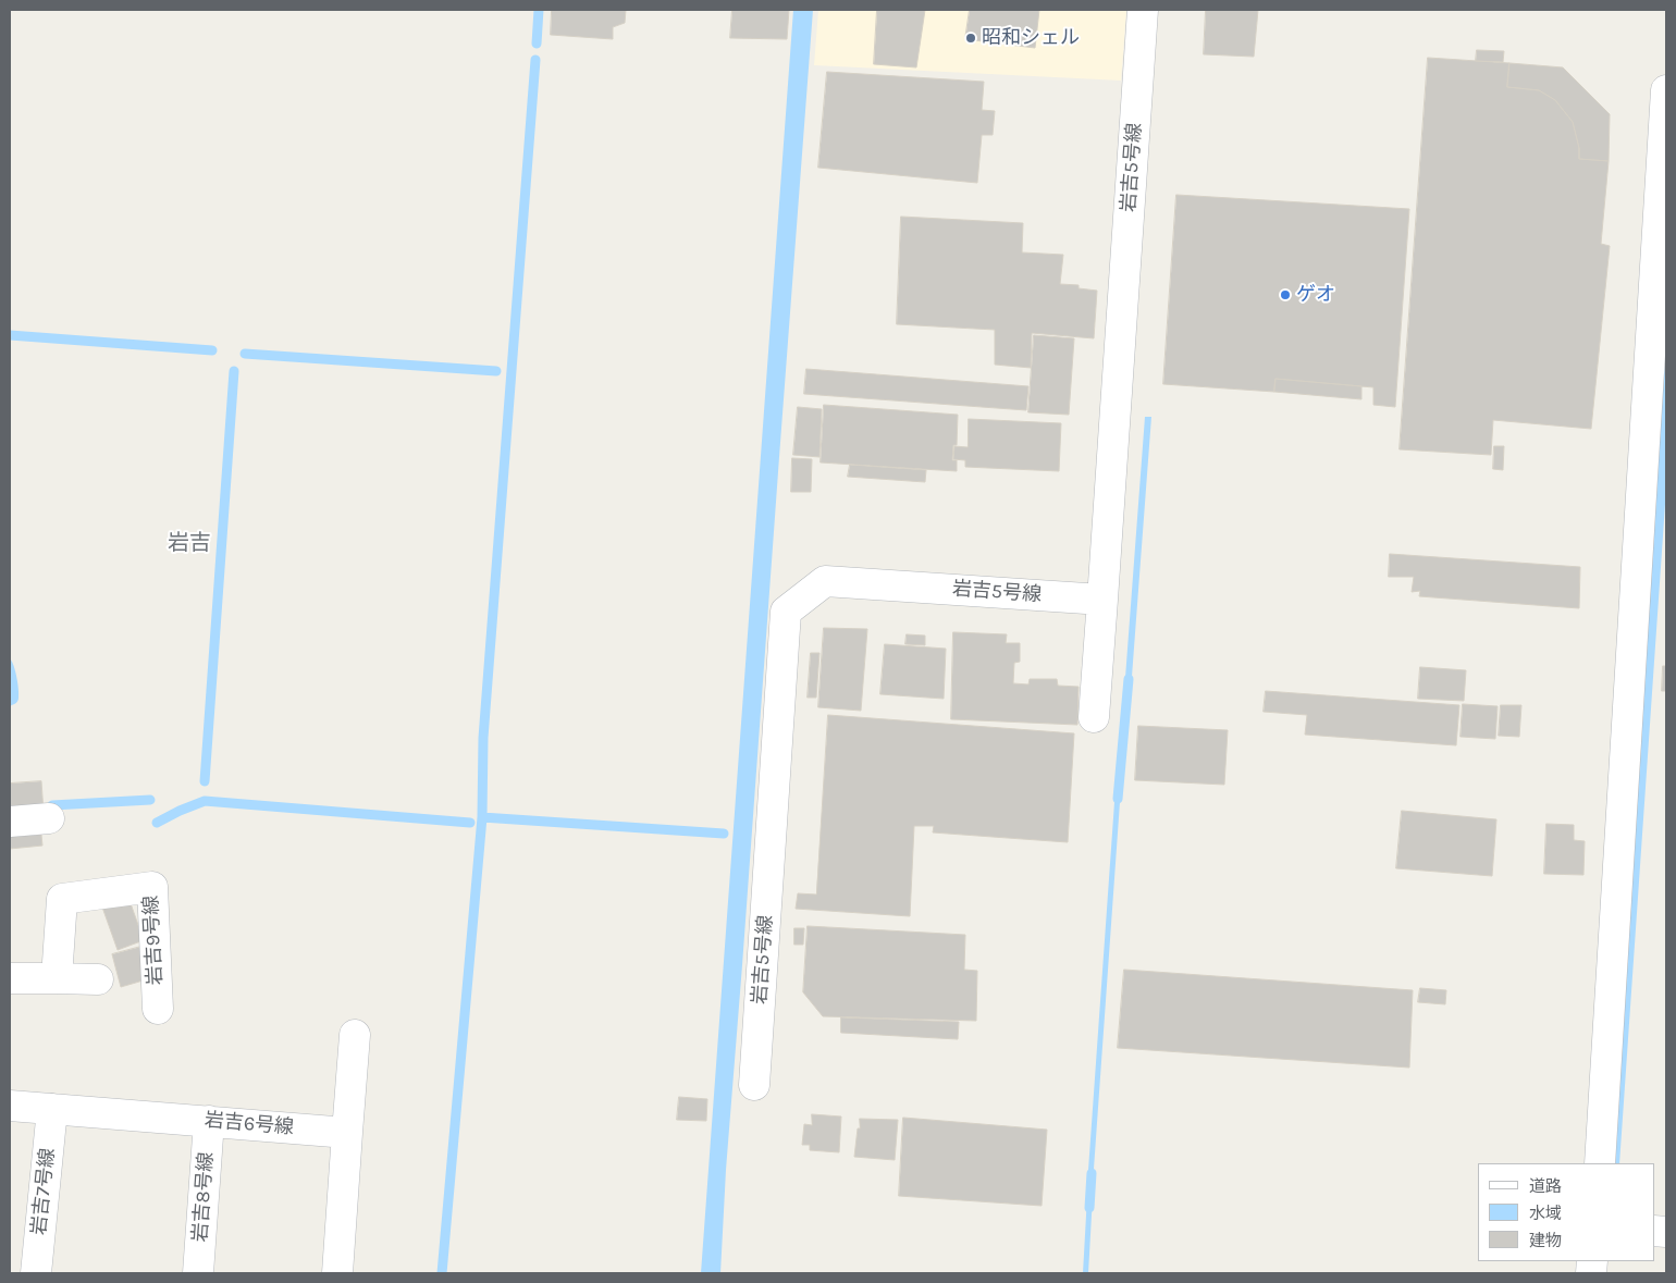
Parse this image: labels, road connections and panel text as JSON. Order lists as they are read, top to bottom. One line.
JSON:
{"streets":{"street":["岩吉5号線","岩吉9号線","岩吉6号線","岩吉7号線","岩吉8号線"]},"crossings":[["岩吉6号線","岩吉7号線"],["岩吉6号線","岩吉8号線"]],"districts":["岩吉"],"places":["昭和シェル","ゲオ"],"legend":["道路","水域","建物"]}
